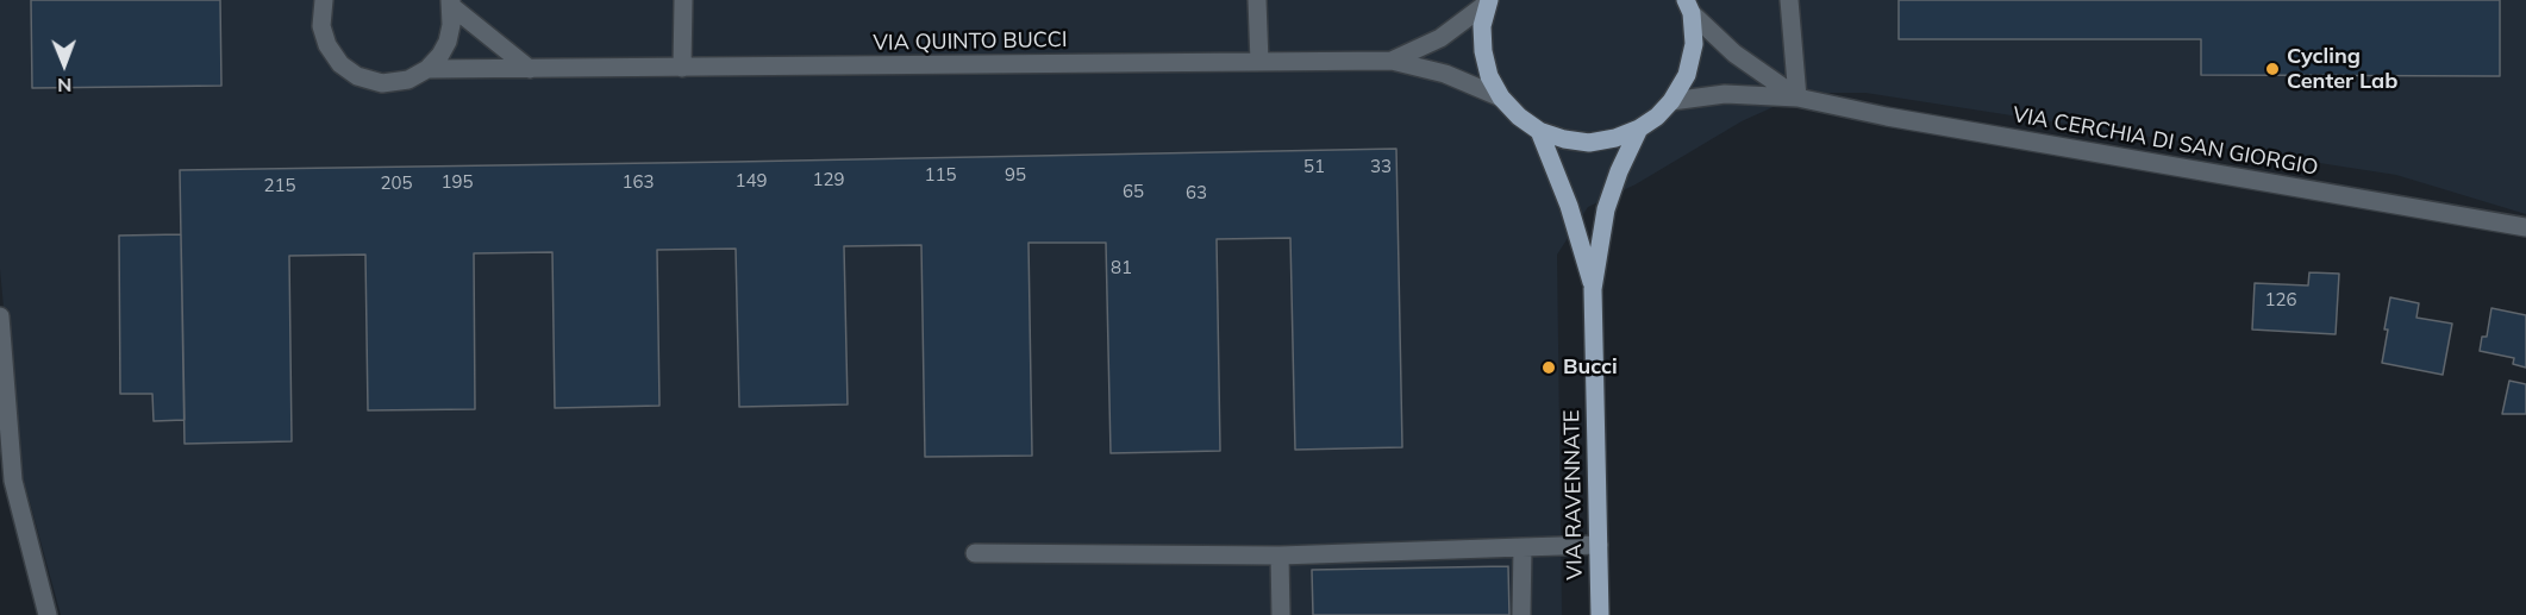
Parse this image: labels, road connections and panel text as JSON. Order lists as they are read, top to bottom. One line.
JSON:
{"streets":{"main road":["VIA RAVENNATE"],"street":["VIA QUINTO BUCCI","VIA CERCHIA DI SAN GIORGIO"]},"places":["Cycling Center Lab","Bucci"],"house_numbers":["51","33","115","95","129","149","195","163","205","215","65","63","81","126"],"north":"bottom"}
